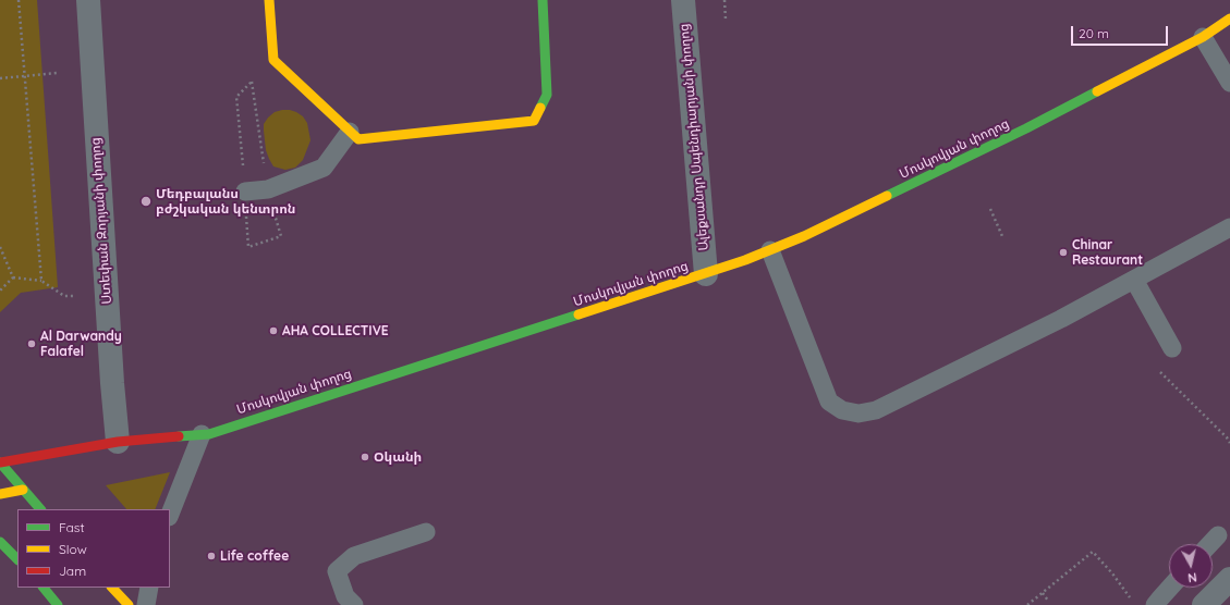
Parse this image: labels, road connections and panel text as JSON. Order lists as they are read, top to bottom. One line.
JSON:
{"streets":{"main road":["Մոսկովյան փողոց"],"street":["Ալեքսանդր Սպենդիարյանի փողոց","Ստեփան Զորյանի փողոց"]},"crossings":[["Ալեքսանդր Սպենդիարյանի փողոց","Մոսկովյան փողոց"],["Մոսկովյան փողոց","Ստեփան Զորյանի փողոց"]],"places":["Մեդբալանս բժշկական կենտրոն","Chinar Restaurant","AHA COLLECTIVE","Al Darwandy Falafel","Օկանի","Life coffee"],"legend":["Fast","Slow","Jam"],"scale_bar":"20 m","north":"bottom"}
